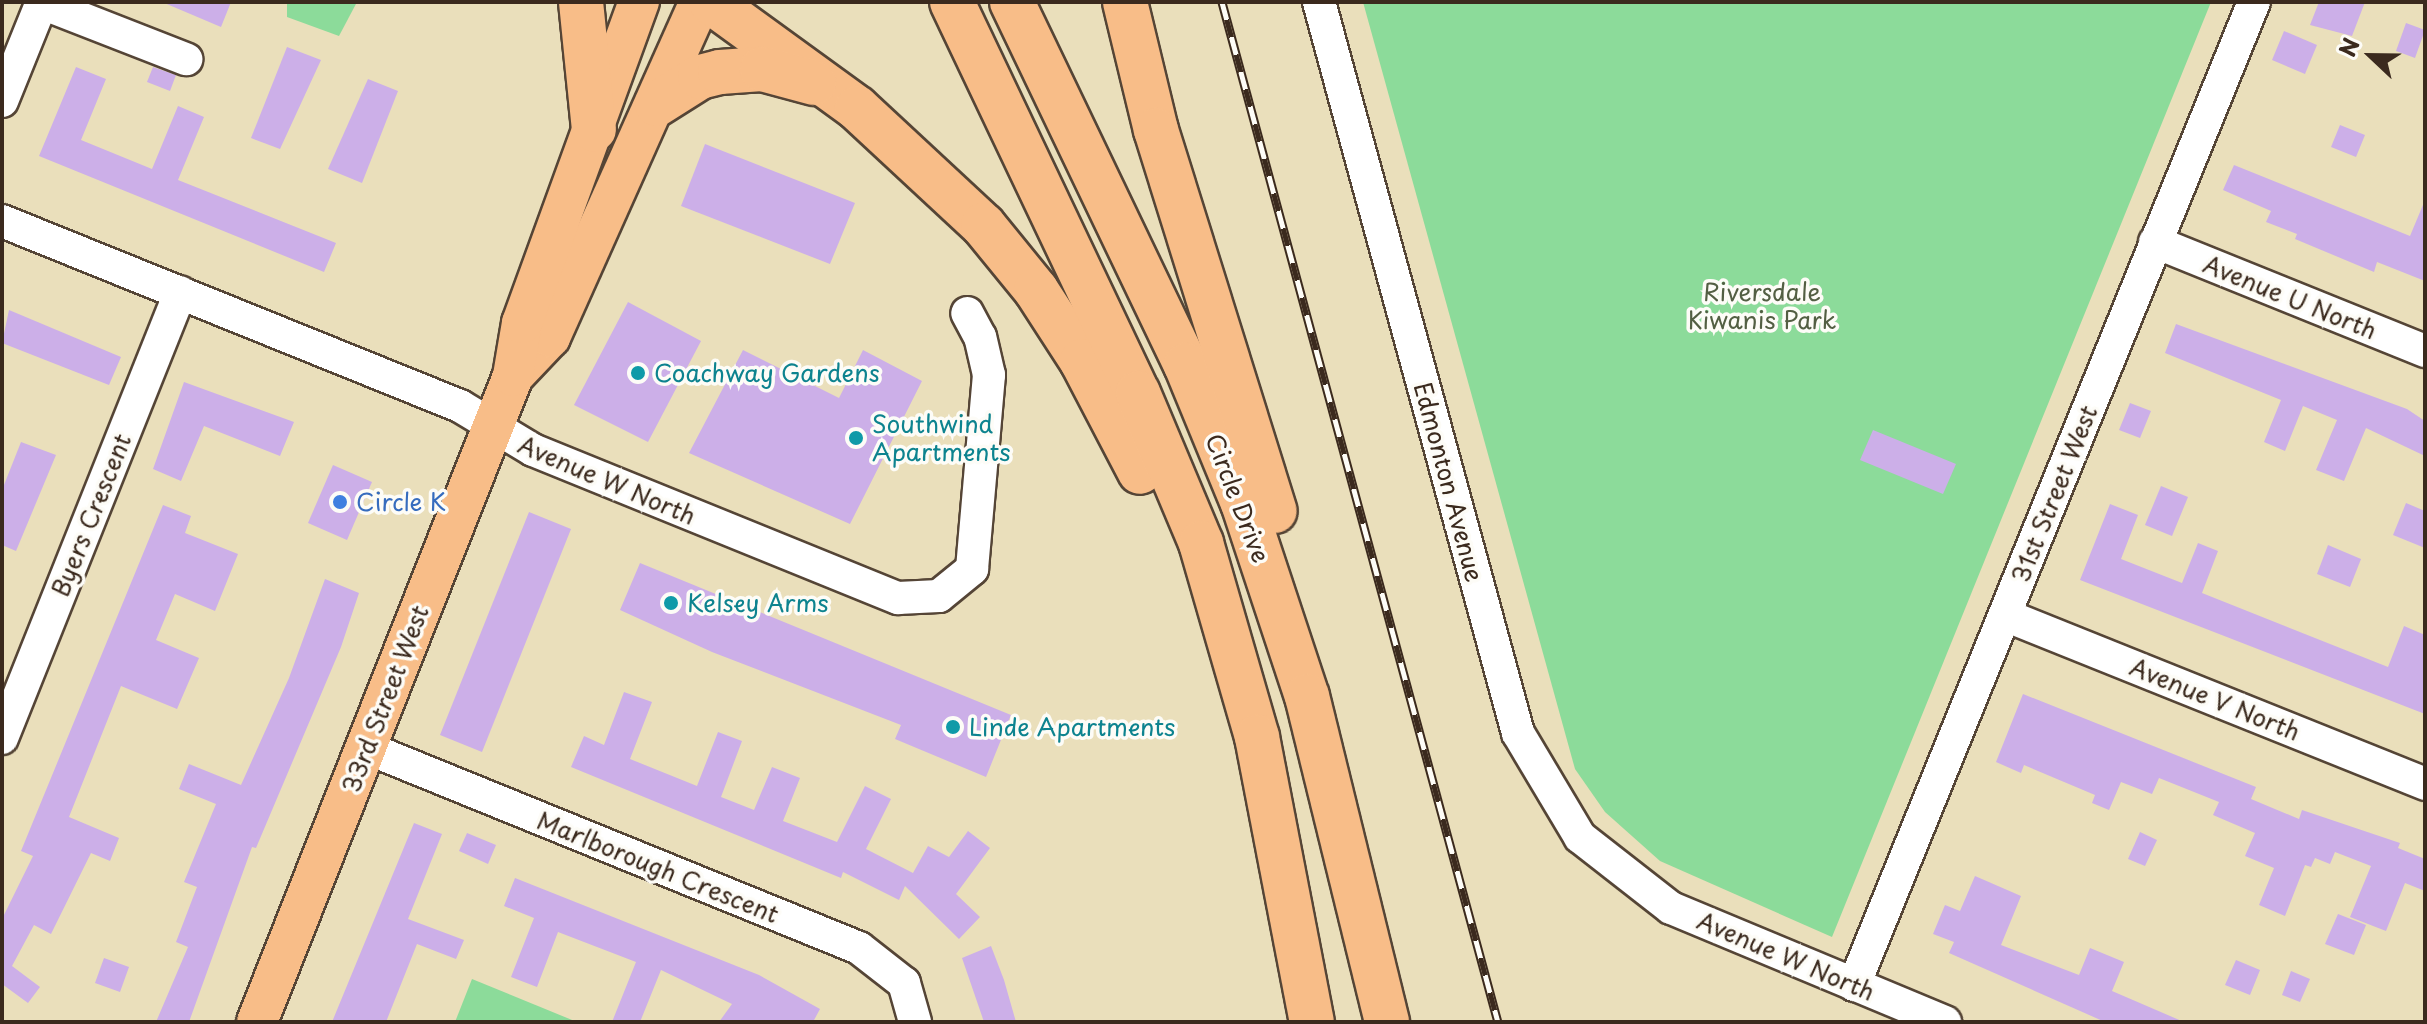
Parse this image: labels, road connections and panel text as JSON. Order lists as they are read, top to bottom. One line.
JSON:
{"streets":{"highway":["Circle Drive"],"main road":["33rd Street West"],"street":["Avenue U North","Avenue W North","Edmonton Avenue","31st Street West","Byers Crescent","Avenue V North","Marlborough Crescent"]},"crossings":[["Avenue U North","31st Street West"],["Avenue W North","Edmonton Avenue"],["Avenue W North","31st Street West"],["Avenue W North","Byers Crescent"],["Avenue W North","33rd Street West"],["31st Street West","Avenue V North"],["33rd Street West","Marlborough Crescent"]],"parks":["Riversdale Kiwanis Park"],"places":["Coachway Gardens","Southwind Apartments","Circle K","Kelsey Arms","Linde Apartments"],"north":"left"}
